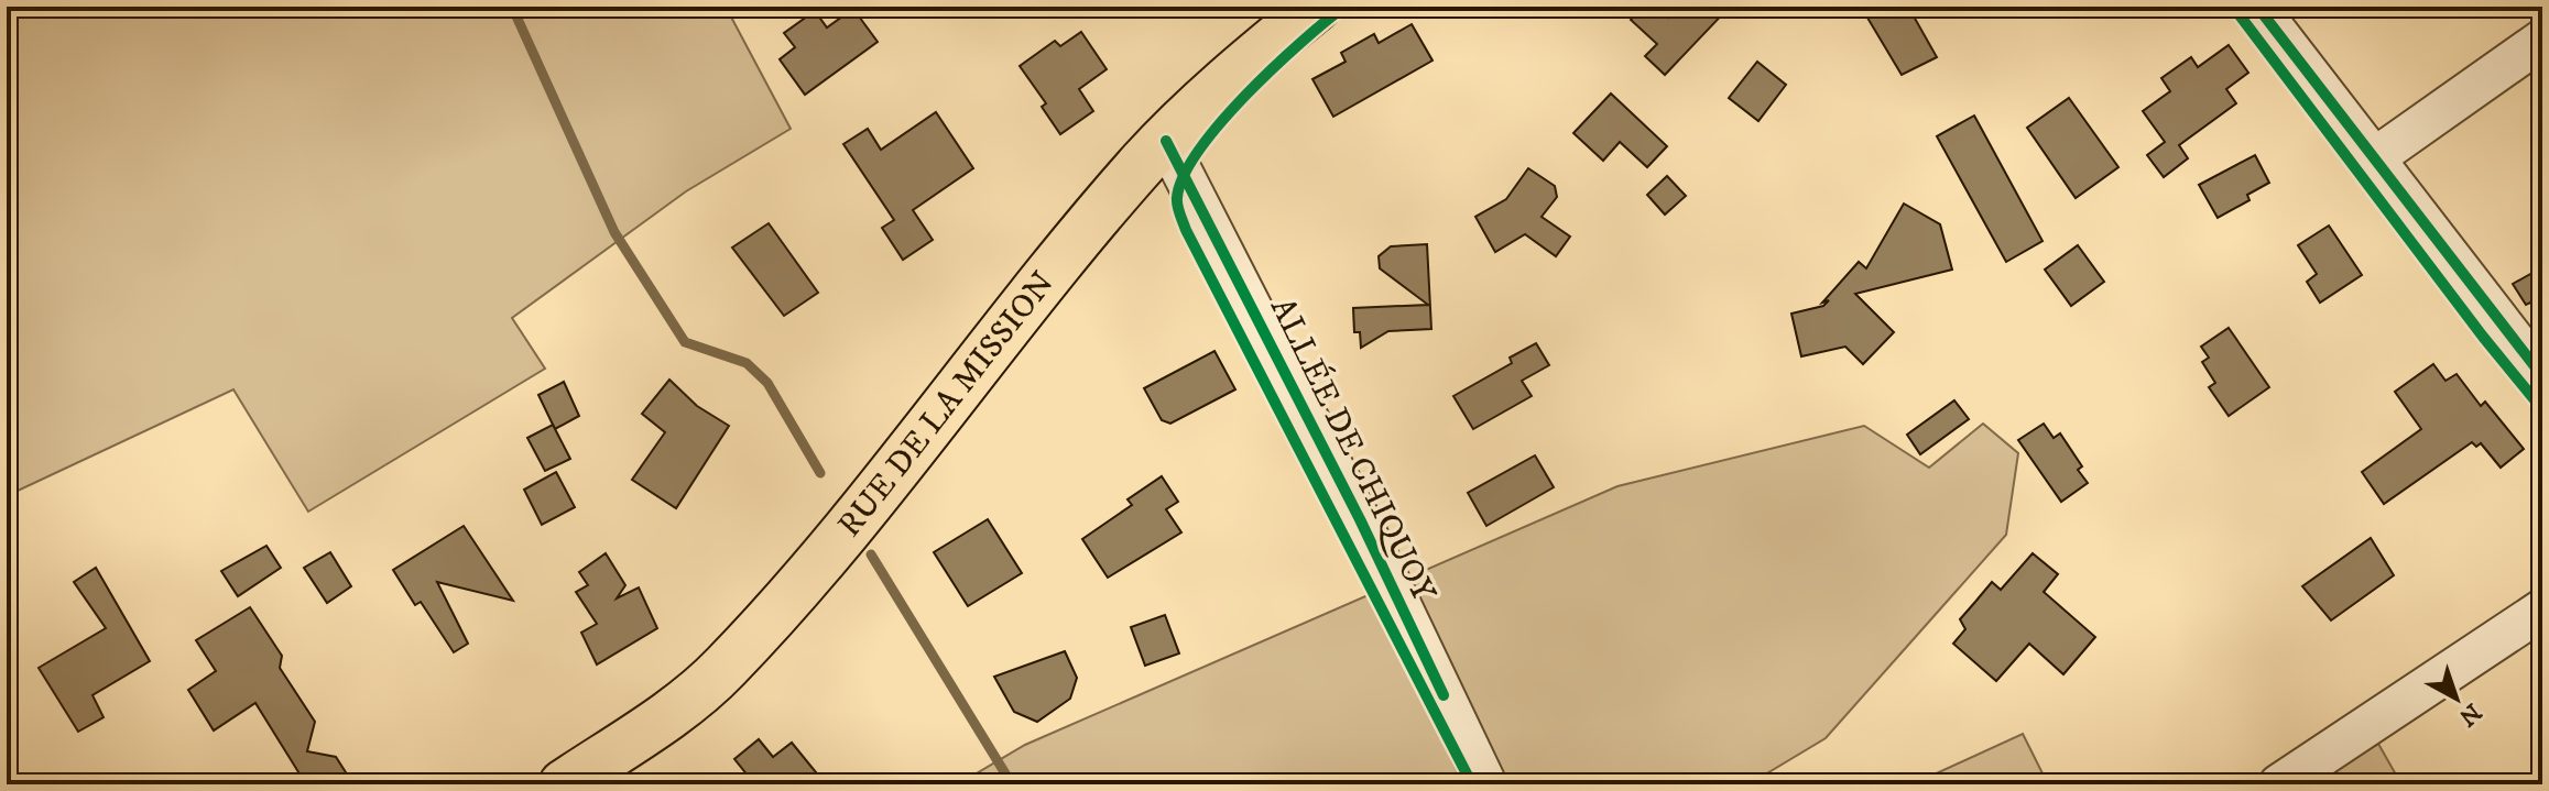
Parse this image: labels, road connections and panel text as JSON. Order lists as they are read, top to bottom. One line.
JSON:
{"streets":{"main road":["RUE DE LA MISSION"],"street":["ALLÉE DE CHIQUOY"]},"crossings":[["RUE DE LA MISSION","ALLÉE DE CHIQUOY"]],"north":"bottom right"}
